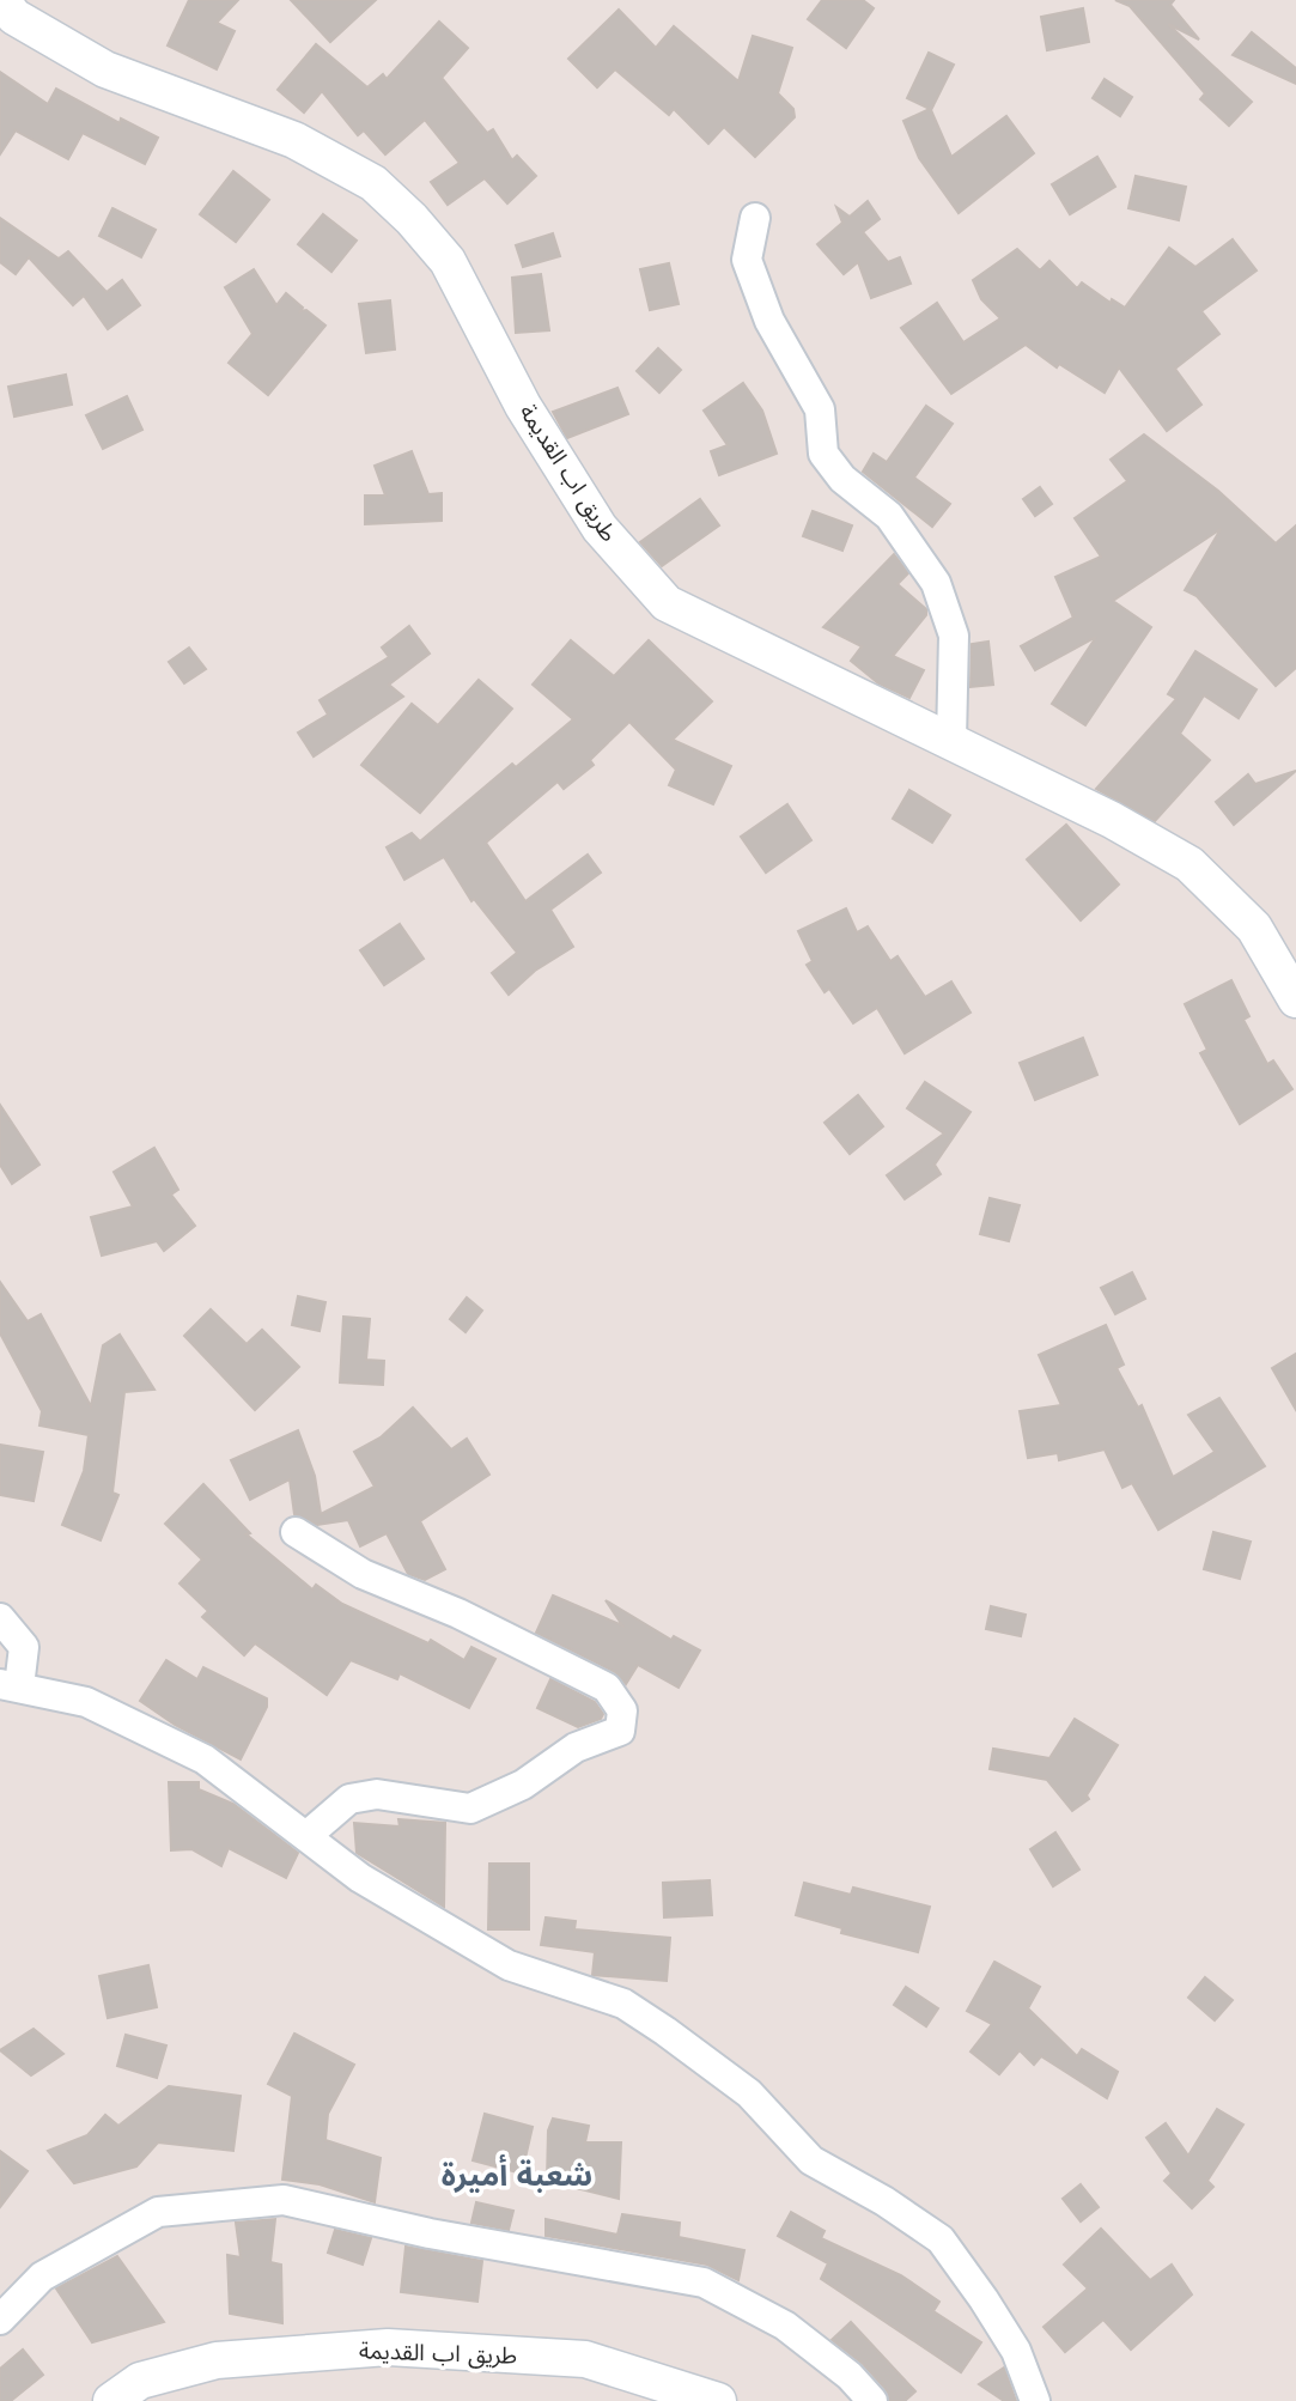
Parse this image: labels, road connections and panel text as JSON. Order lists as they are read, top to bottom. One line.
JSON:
{"streets":{"street":["طريق اب القديمة"]},"districts":["شعبة أميرة"]}
